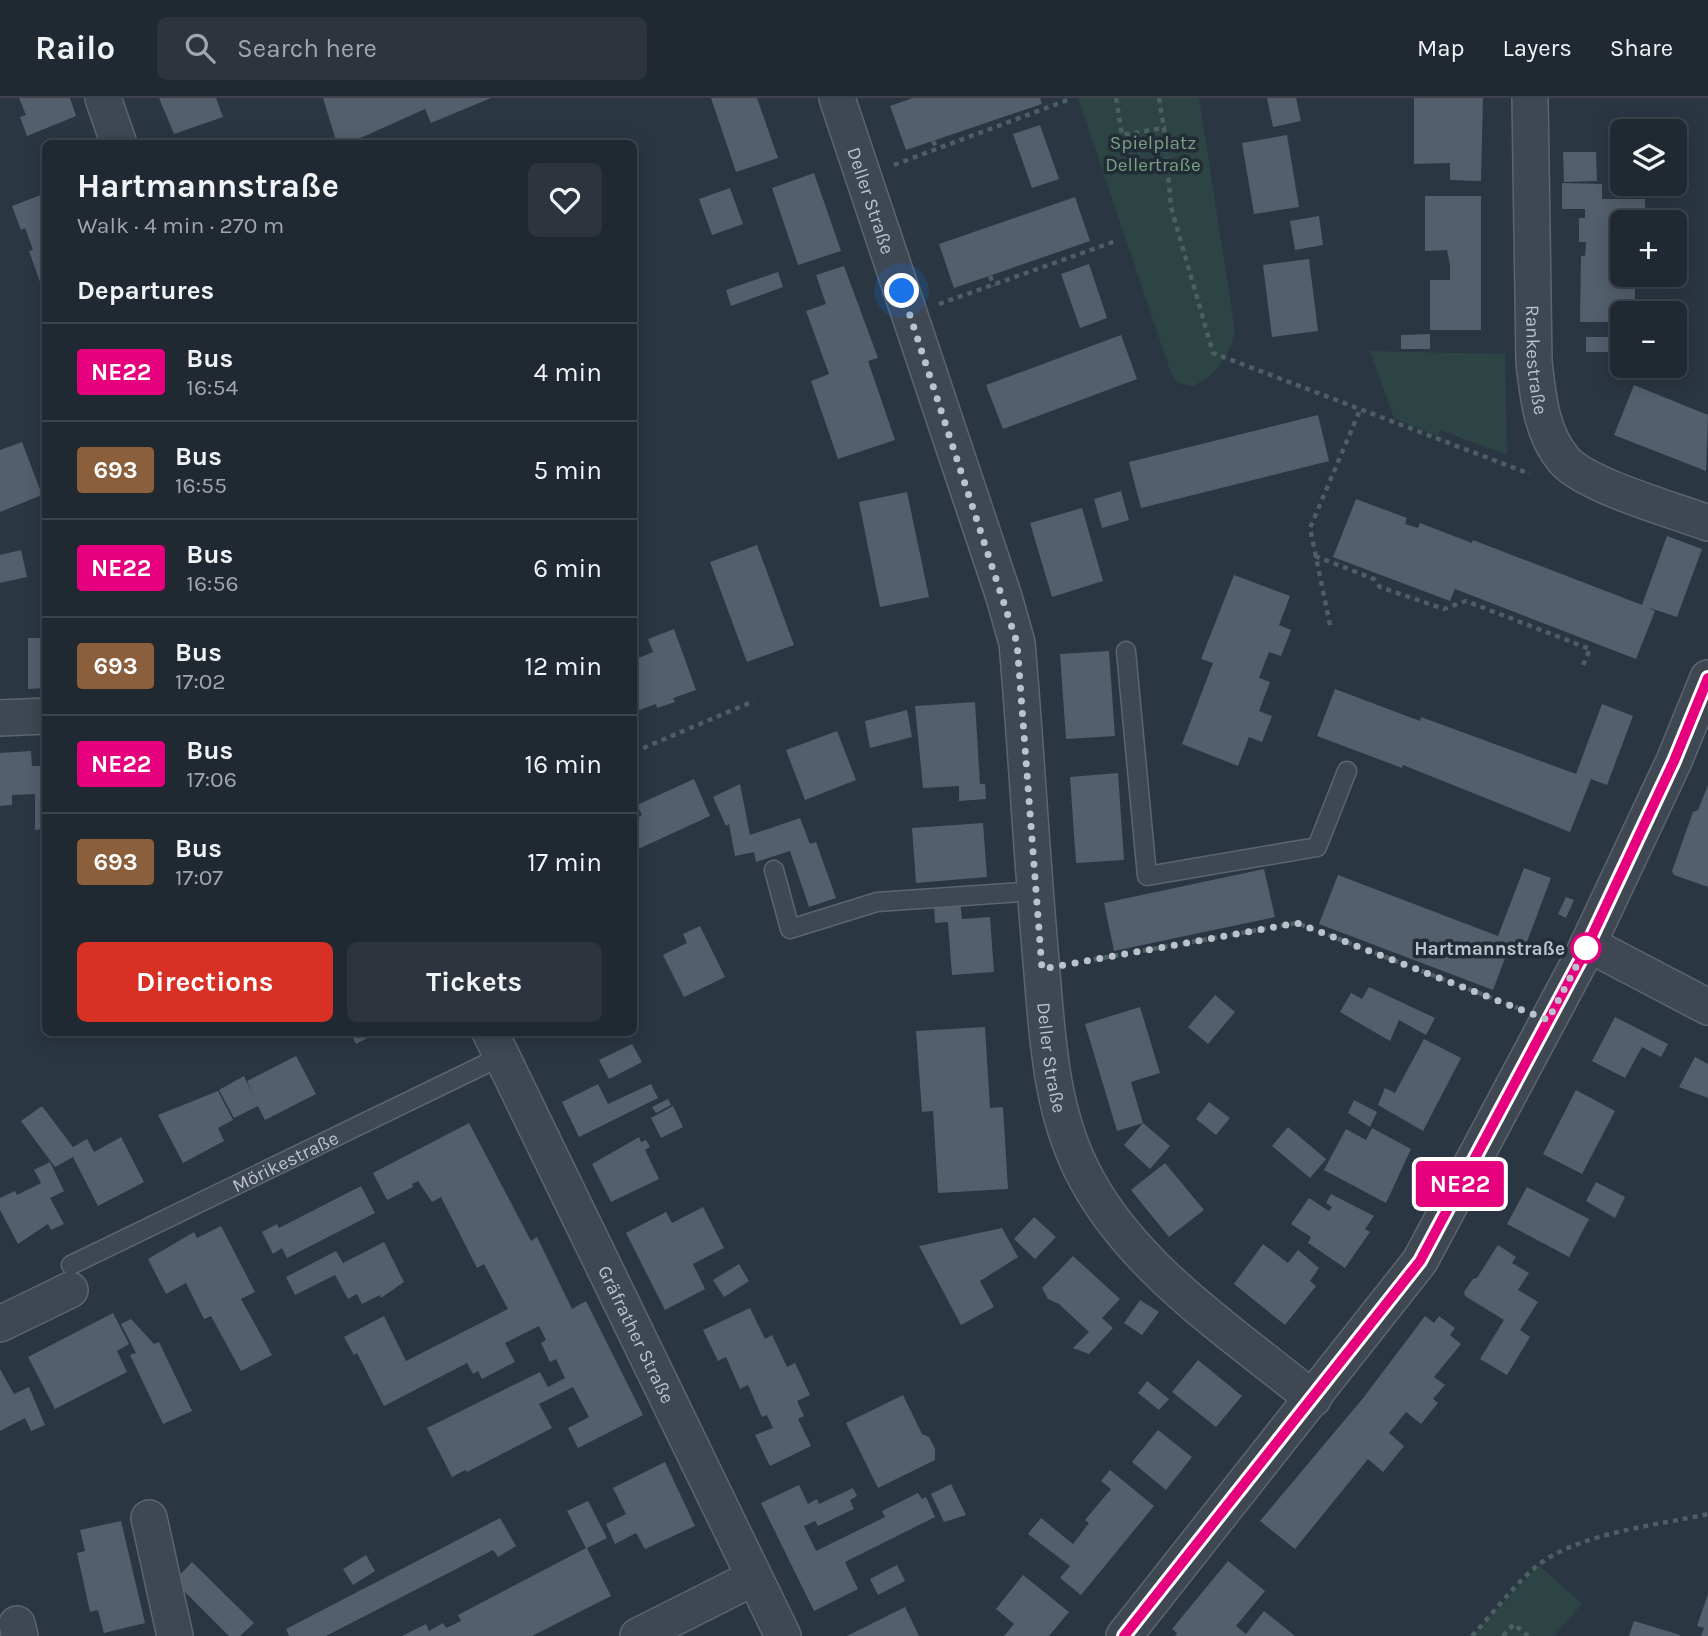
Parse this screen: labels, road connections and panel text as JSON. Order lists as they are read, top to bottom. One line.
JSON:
{"streets":{"street":["Deller Straße","Rankestraße","Mörikestraße","Gräfrather Straße"]},"crossings":[["Mörikestraße","Gräfrather Straße"]],"parks":["Spielplatz Dellertraße"],"places":["Hartmannstraße"],"lines":["bus line NE22"],"page":{"header":"Railo","search":"Search here","nav":["Map","Layers","Share"],"on_map":"NE22","map_buttons":["+","−"],"heading":[["Hartmannstraße","Walk · 4 min · 270 m"],"Departures"],"list":[{"mark":"NE22","name":"Bus","note":"16:54","value":"4 min"},{"mark":"693","name":"Bus","note":"16:55","value":"5 min"},{"mark":"NE22","name":"Bus","note":"16:56","value":"6 min"},{"mark":"693","name":"Bus","note":"17:02","value":"12 min"},{"mark":"NE22","name":"Bus","note":"17:06","value":"16 min"},{"mark":"693","name":"Bus","note":"17:07","value":"17 min"}],"buttons":["Directions","Tickets"]}}
